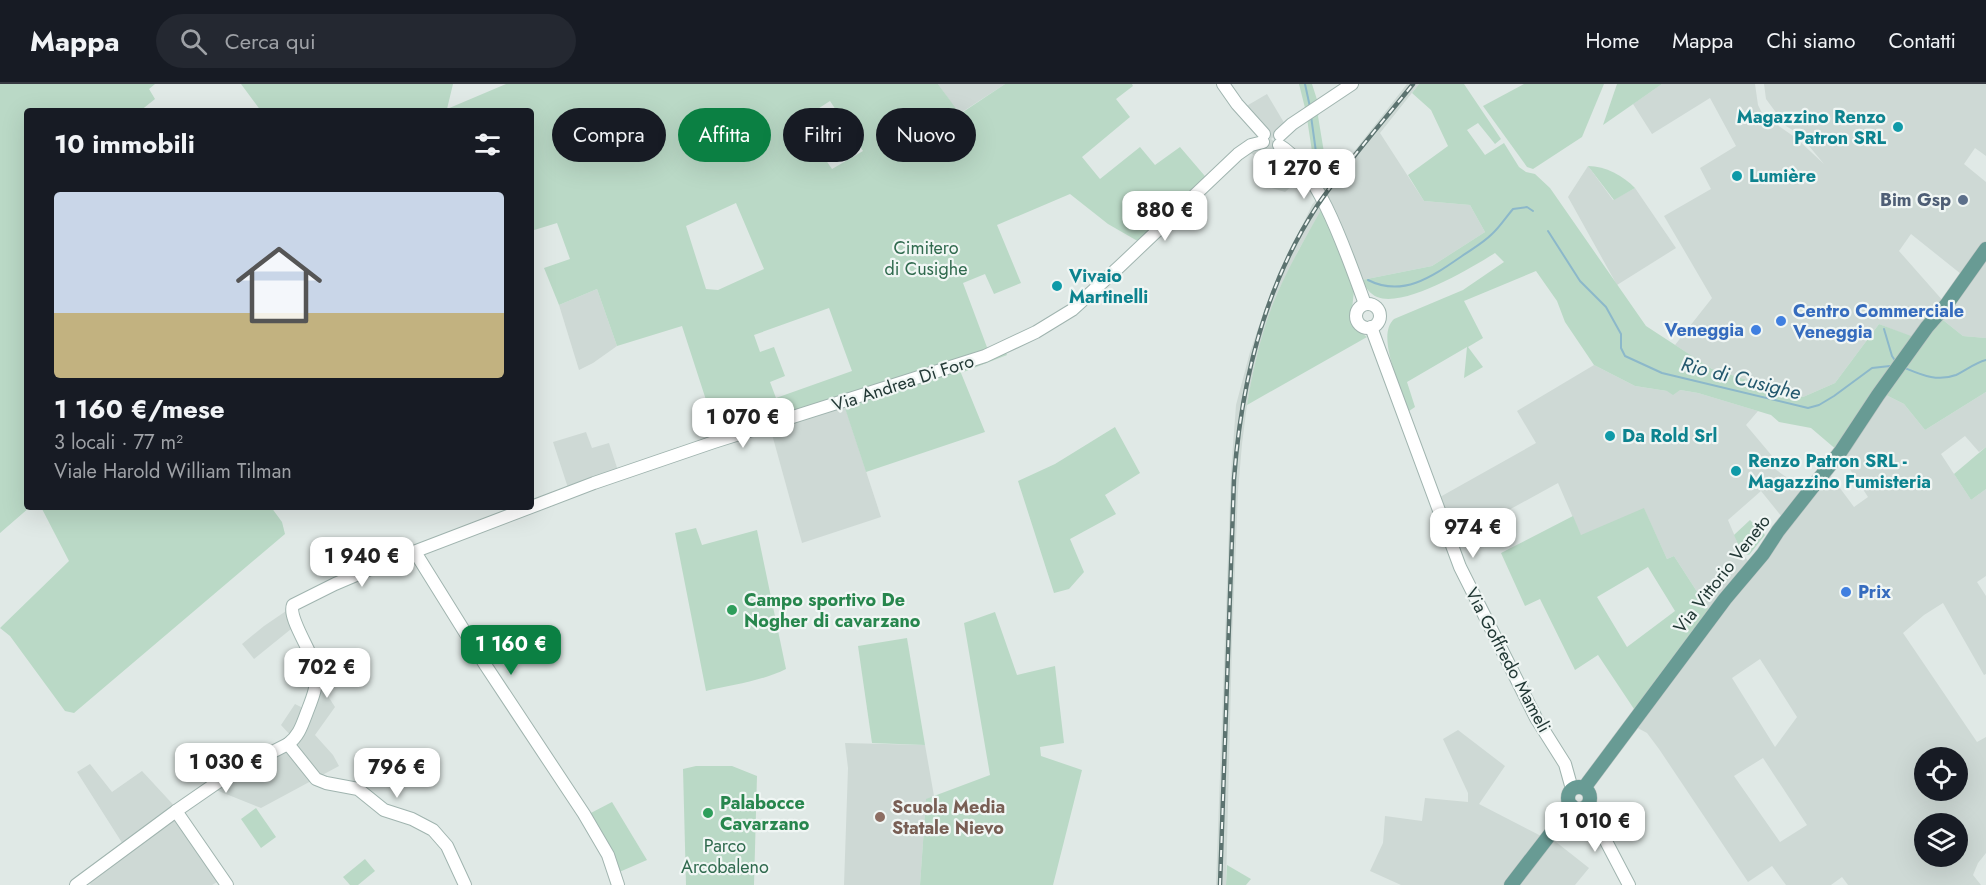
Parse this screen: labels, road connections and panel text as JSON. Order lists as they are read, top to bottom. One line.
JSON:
{"streets":{"main road":["Via Vittorio Veneto"],"street":["Via Andrea Di Foro","Via Goffredo Mameli"]},"crossings":[["Via Vittorio Veneto","Via Goffredo Mameli"]],"water":["Rio di Cusighe"],"parks":["Cimitero di Cusighe","Parco Arcobaleno"],"places":["Magazzino Renzo Patron SRL","Lumière","Bim Gsp","Vivaio Martinelli","Centro Commerciale Veneggia","Veneggia","Da Rold Srl","Renzo Patron SRL - Magazzino Fumisteria","Prix","Campo sportivo De Nogher di cavarzano","Palabocce Cavarzano","Scuola Media Statale Nievo"],"page":{"header":"Mappa","search":"Cerca qui","nav":["Home","Mappa","Chi siamo","Contatti"],"chip":["Compra","Affitta","Filtri","Nuovo"],"heading":"10 immobili","price":["1 270 €","880 €","1 070 €","974 €","1 940 €","1 160 €","702 €","1 030 €","796 €","1 010 €"],"list":[{"name":"1 160 €/mese","note":"3 locali · 77 m² · Viale Harold William Tilman"}]}}
